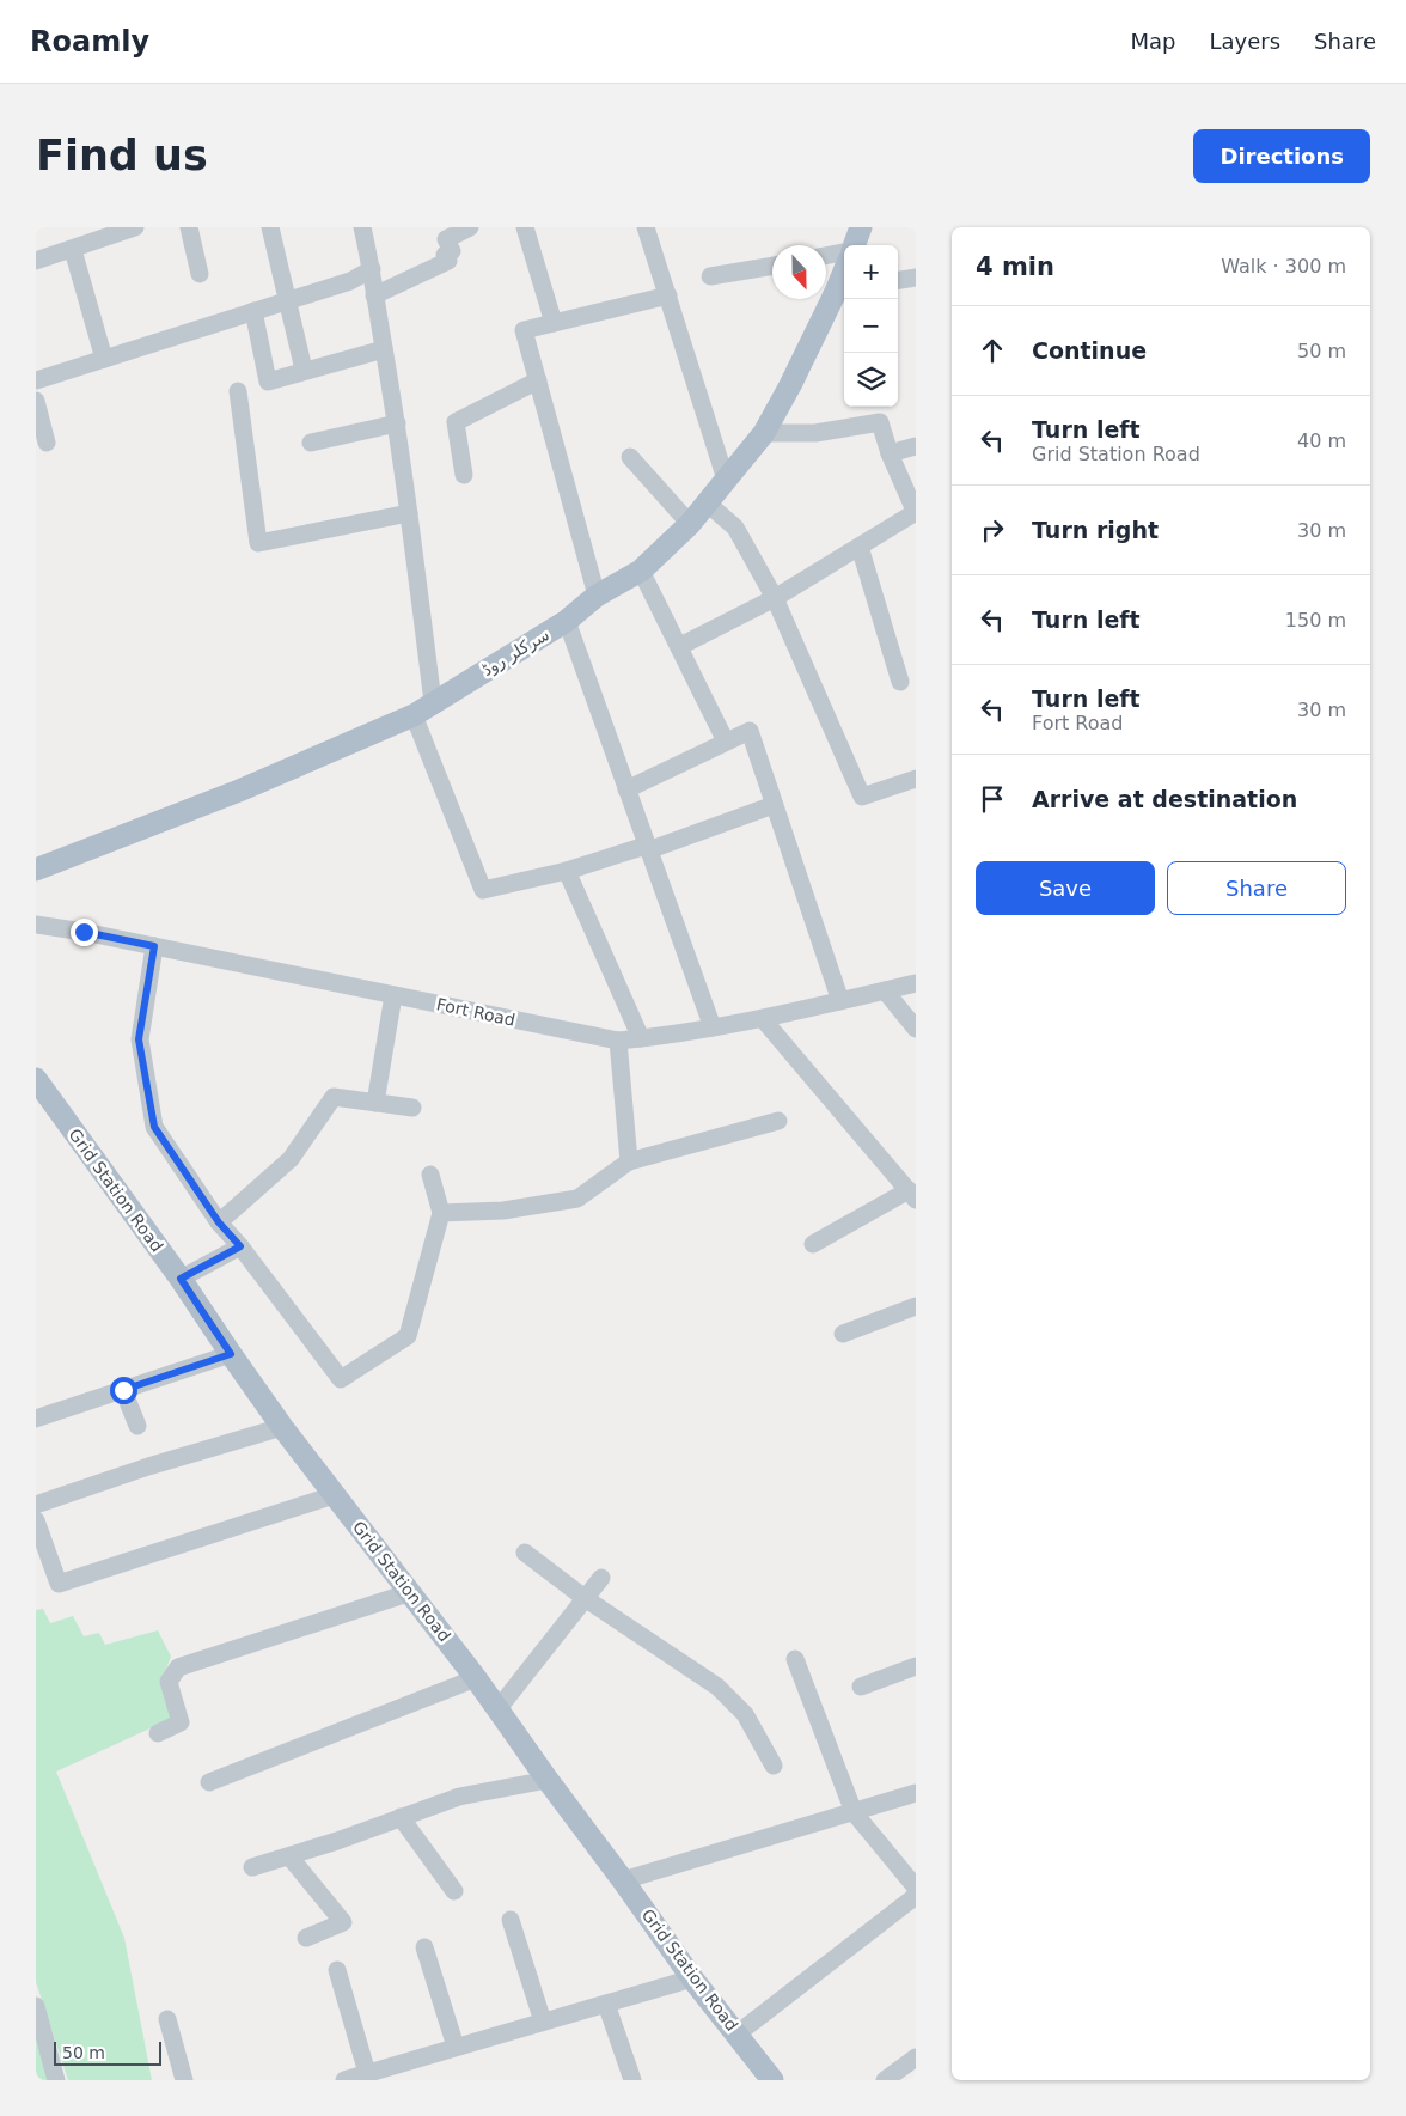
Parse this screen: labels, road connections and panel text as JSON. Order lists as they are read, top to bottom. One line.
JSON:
{"streets":{"main road":["سرکلر روڈ","Grid Station Road"],"street":["Fort Road"]},"scale_bar":"50 m","north":"bottom","page":{"header":"Roamly","nav":["Map","Layers","Share"],"buttons":["Directions",["Save","Share"]],"title":"Find us","heading":["4 min","Walk · 300 m"],"map_buttons":["+","−"],"list":[["Continue","50 m"],["Turn left","Grid Station Road","40 m"],["Turn right","30 m"],["Turn left","150 m"],["Turn left","Fort Road","30 m"],"Arrive at destination"],"scale":"50 m"}}
